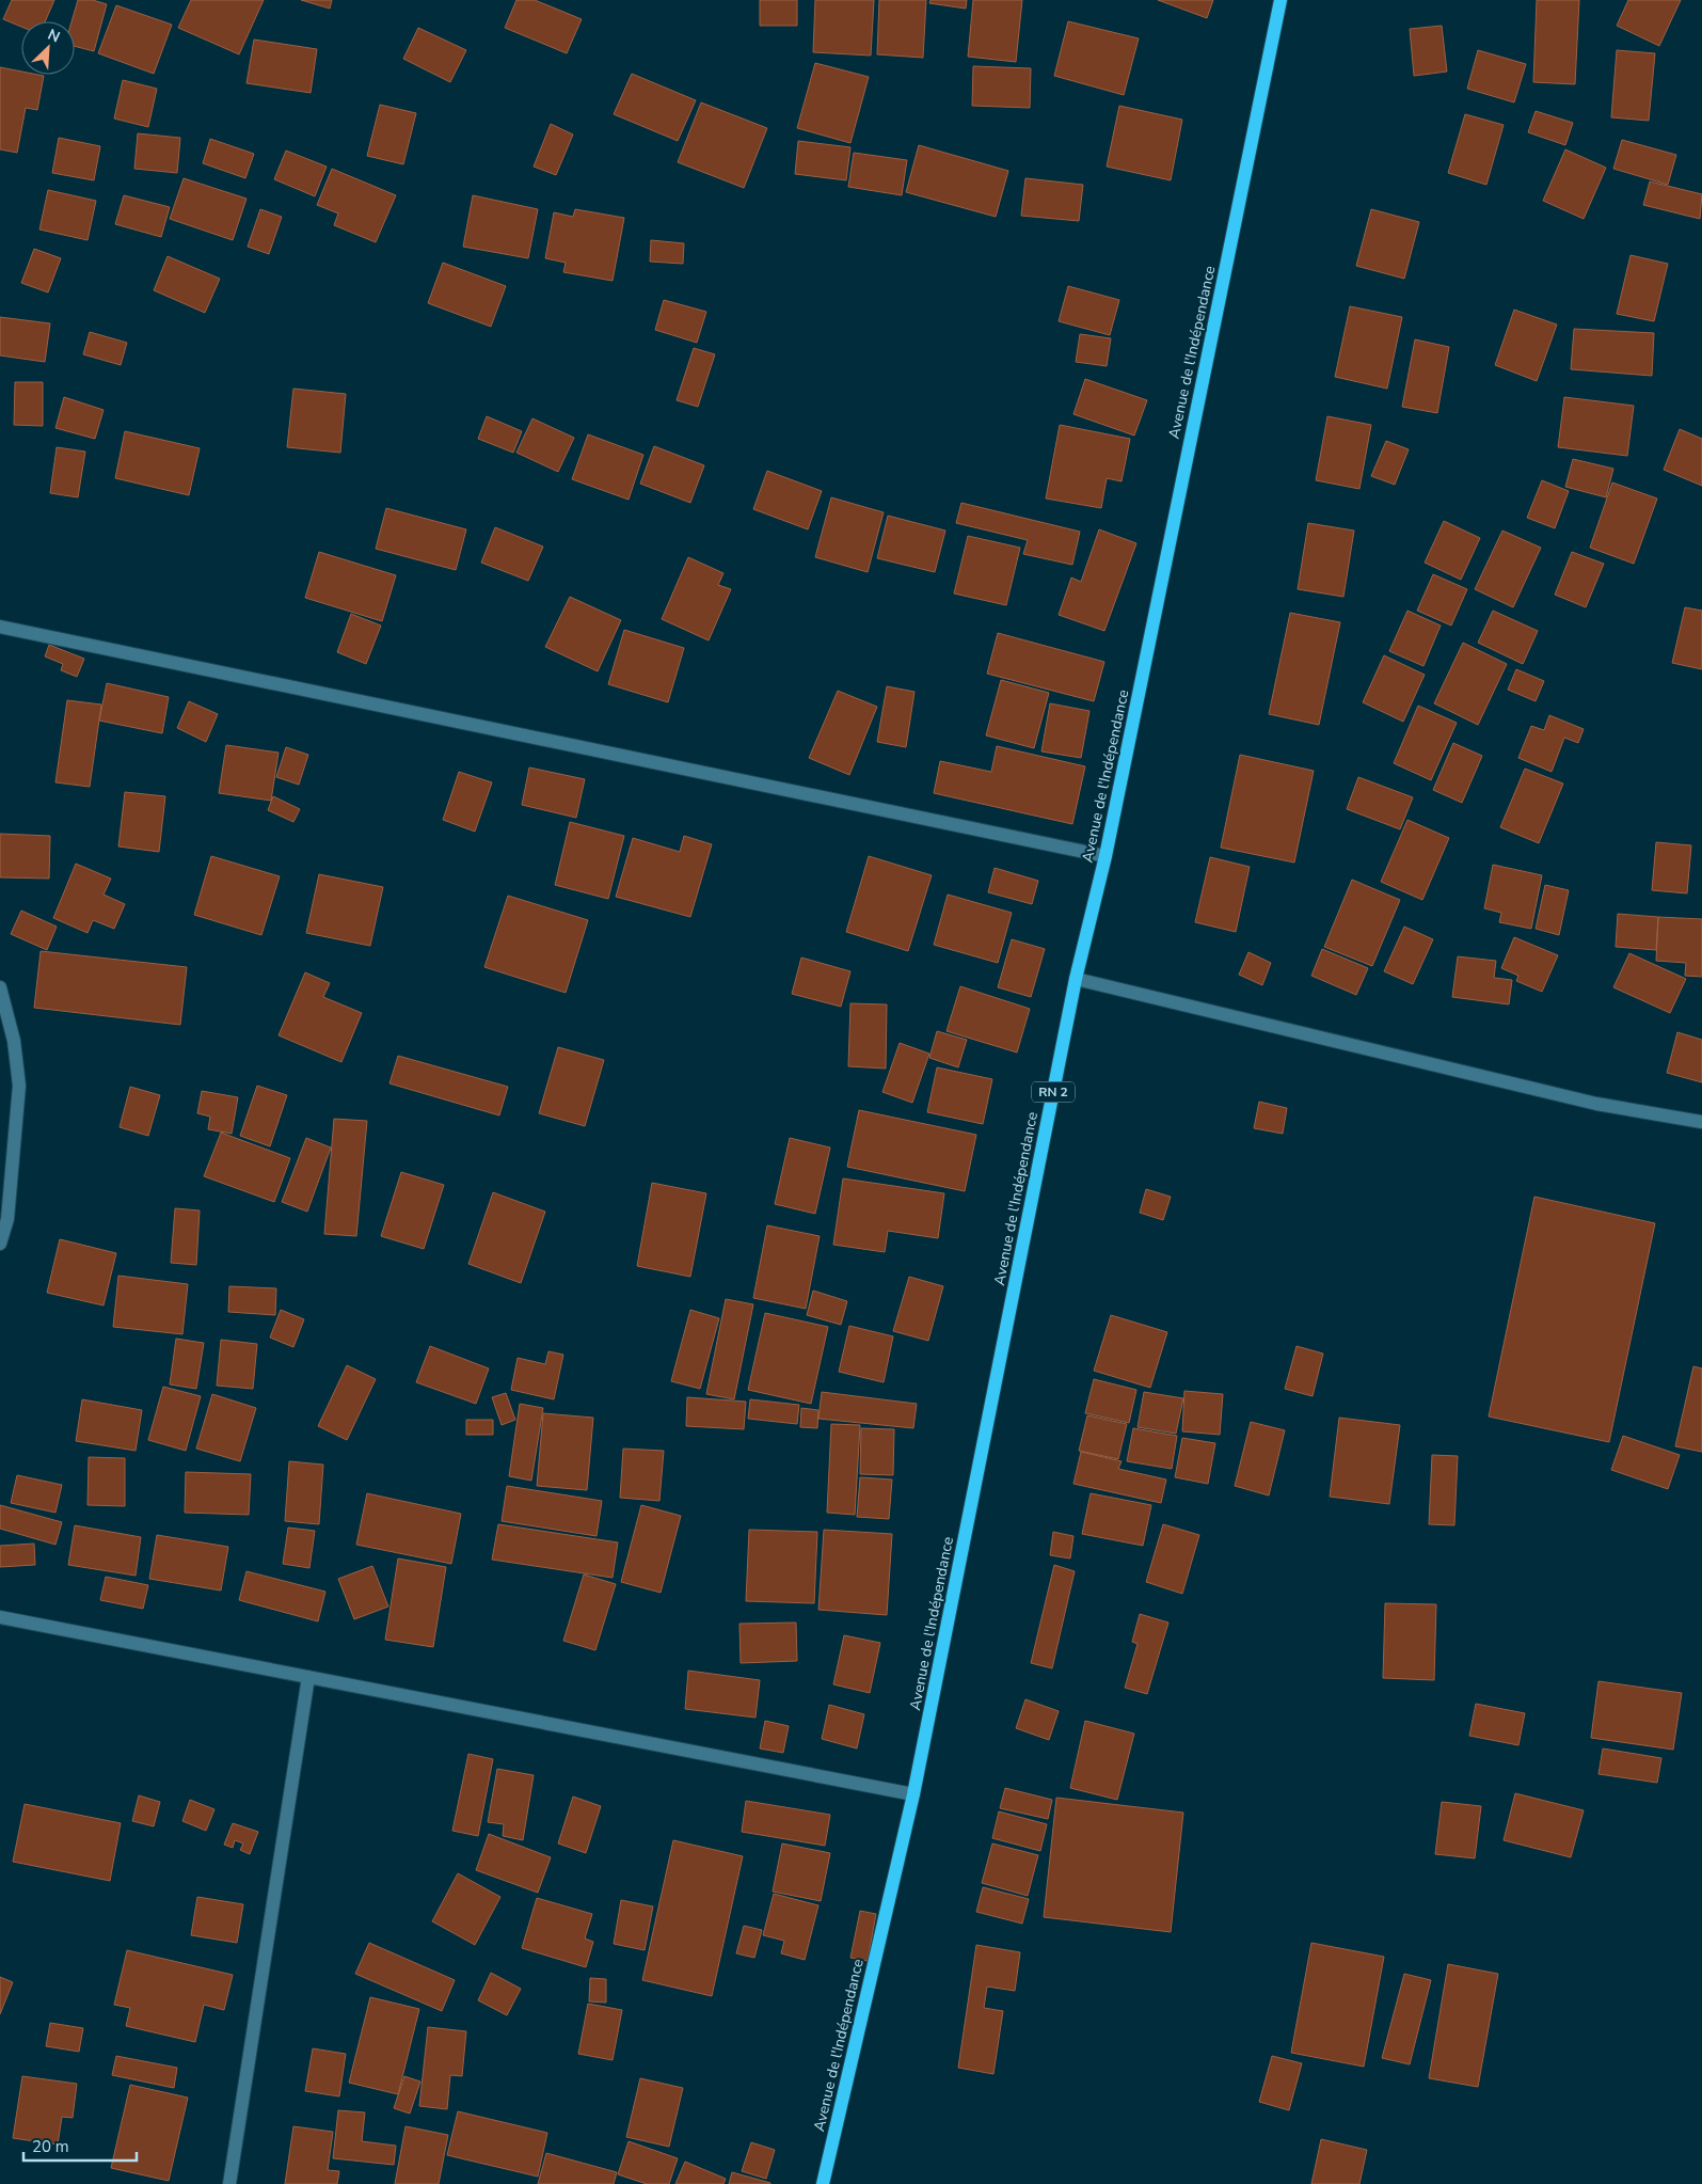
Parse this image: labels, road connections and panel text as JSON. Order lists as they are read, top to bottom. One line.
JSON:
{"streets":{"main road":["Avenue de l'Indépendance","RN 2"]},"scale_bar":"20 m","north":"top right"}
